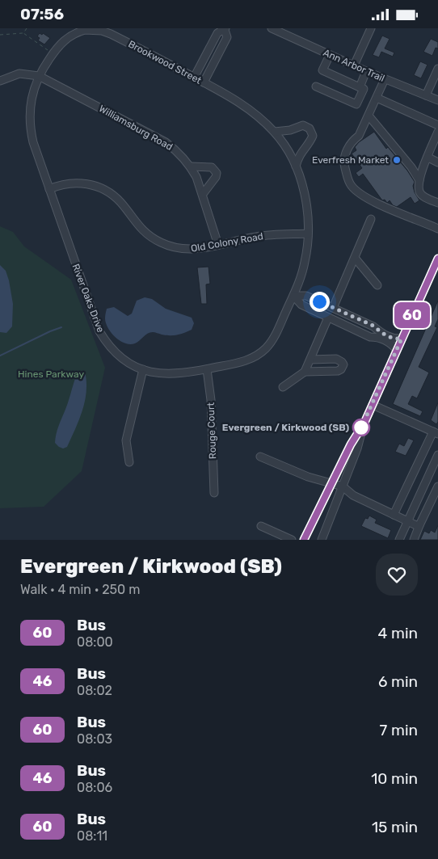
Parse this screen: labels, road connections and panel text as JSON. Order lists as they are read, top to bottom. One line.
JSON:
{"streets":{"street":["Brookwood Street","Ann Arbor Trail","Williamsburg Road","Old Colony Road","River Oaks Drive","Rouge Court"]},"crossings":[["Brookwood Street","Williamsburg Road"],["Brookwood Street","Old Colony Road"],["Brookwood Street","River Oaks Drive"],["Williamsburg Road","Old Colony Road"],["Williamsburg Road","River Oaks Drive"],["Old Colony Road","River Oaks Drive"],["River Oaks Drive","Rouge Court"]],"parks":["Hines Parkway"],"places":["Everfresh Market","Evergreen / Kirkwood (SB)"],"lines":["bus line 60"],"page":{"status":"07:56","on_map":"60","heading":["Evergreen / Kirkwood (SB)","Walk · 4 min · 250 m"],"list":[{"mark":"60","name":"Bus","note":"08:00","value":"4 min"},{"mark":"46","name":"Bus","note":"08:02","value":"6 min"},{"mark":"60","name":"Bus","note":"08:03","value":"7 min"},{"mark":"46","name":"Bus","note":"08:06","value":"10 min"},{"mark":"60","name":"Bus","note":"08:11","value":"15 min"}]}}
